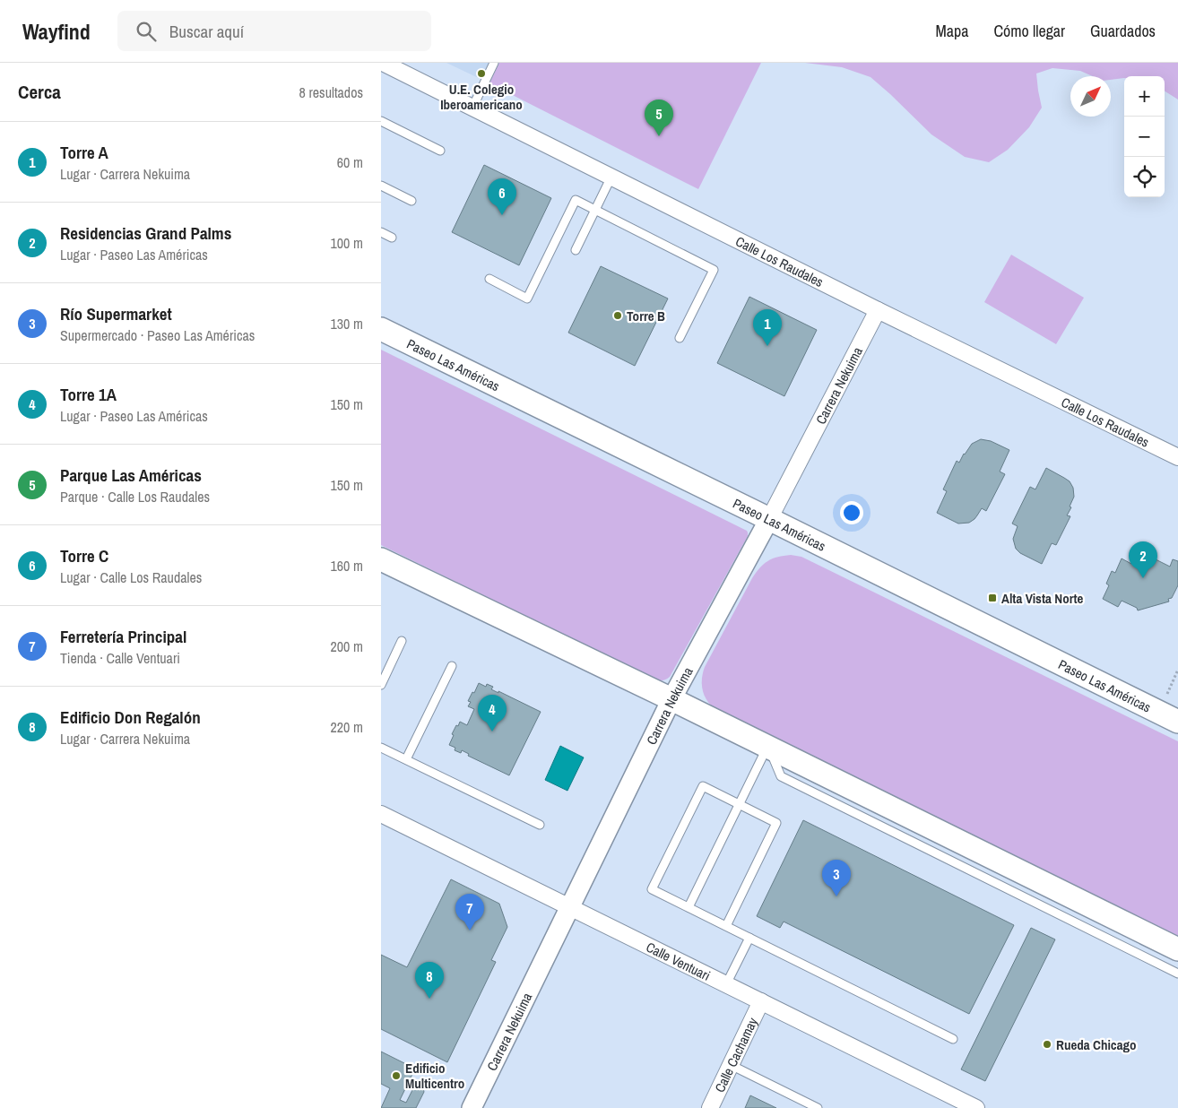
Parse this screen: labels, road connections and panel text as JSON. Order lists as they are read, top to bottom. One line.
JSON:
{"streets":{"main road":["Paseo Las Américas"],"street":["Calle Los Raudales","Carrera Nekuima","Calle Ventuari","Calle Cachamay"]},"crossings":[["Calle Los Raudales","Carrera Nekuima"],["Paseo Las Américas","Carrera Nekuima"],["Carrera Nekuima","Calle Ventuari"],["Calle Ventuari","Calle Cachamay"]],"places":{"other":["U.E. Colegio Iberoamericano","Torre B","Rueda Chicago","Edificio Multicentro"],"transit":["Alta Vista Norte"]},"north":"top right","page":{"header":"Wayfind","search":"Buscar aquí","nav":["Mapa","Cómo llegar","Guardados"],"heading":["Cerca","8 resultados"],"map_buttons":["+","−"],"pins":["5","6","1","2","4","3","7","8"],"list":[{"mark":"1","name":"Torre A","note":"Lugar · Carrera Nekuima","value":"60 m"},{"mark":"2","name":"Residencias Grand Palms","note":"Lugar · Paseo Las Américas","value":"100 m"},{"mark":"3","name":"Río Supermarket","note":"Supermercado · Paseo Las Américas","value":"130 m"},{"mark":"4","name":"Torre 1A","note":"Lugar · Paseo Las Américas","value":"150 m"},{"mark":"5","name":"Parque Las Américas","note":"Parque · Calle Los Raudales","value":"150 m"},{"mark":"6","name":"Torre C","note":"Lugar · Calle Los Raudales","value":"160 m"},{"mark":"7","name":"Ferretería Principal","note":"Tienda · Calle Ventuari","value":"200 m"},{"mark":"8","name":"Edificio Don Regalón","note":"Lugar · Carrera Nekuima","value":"220 m"}]}}
